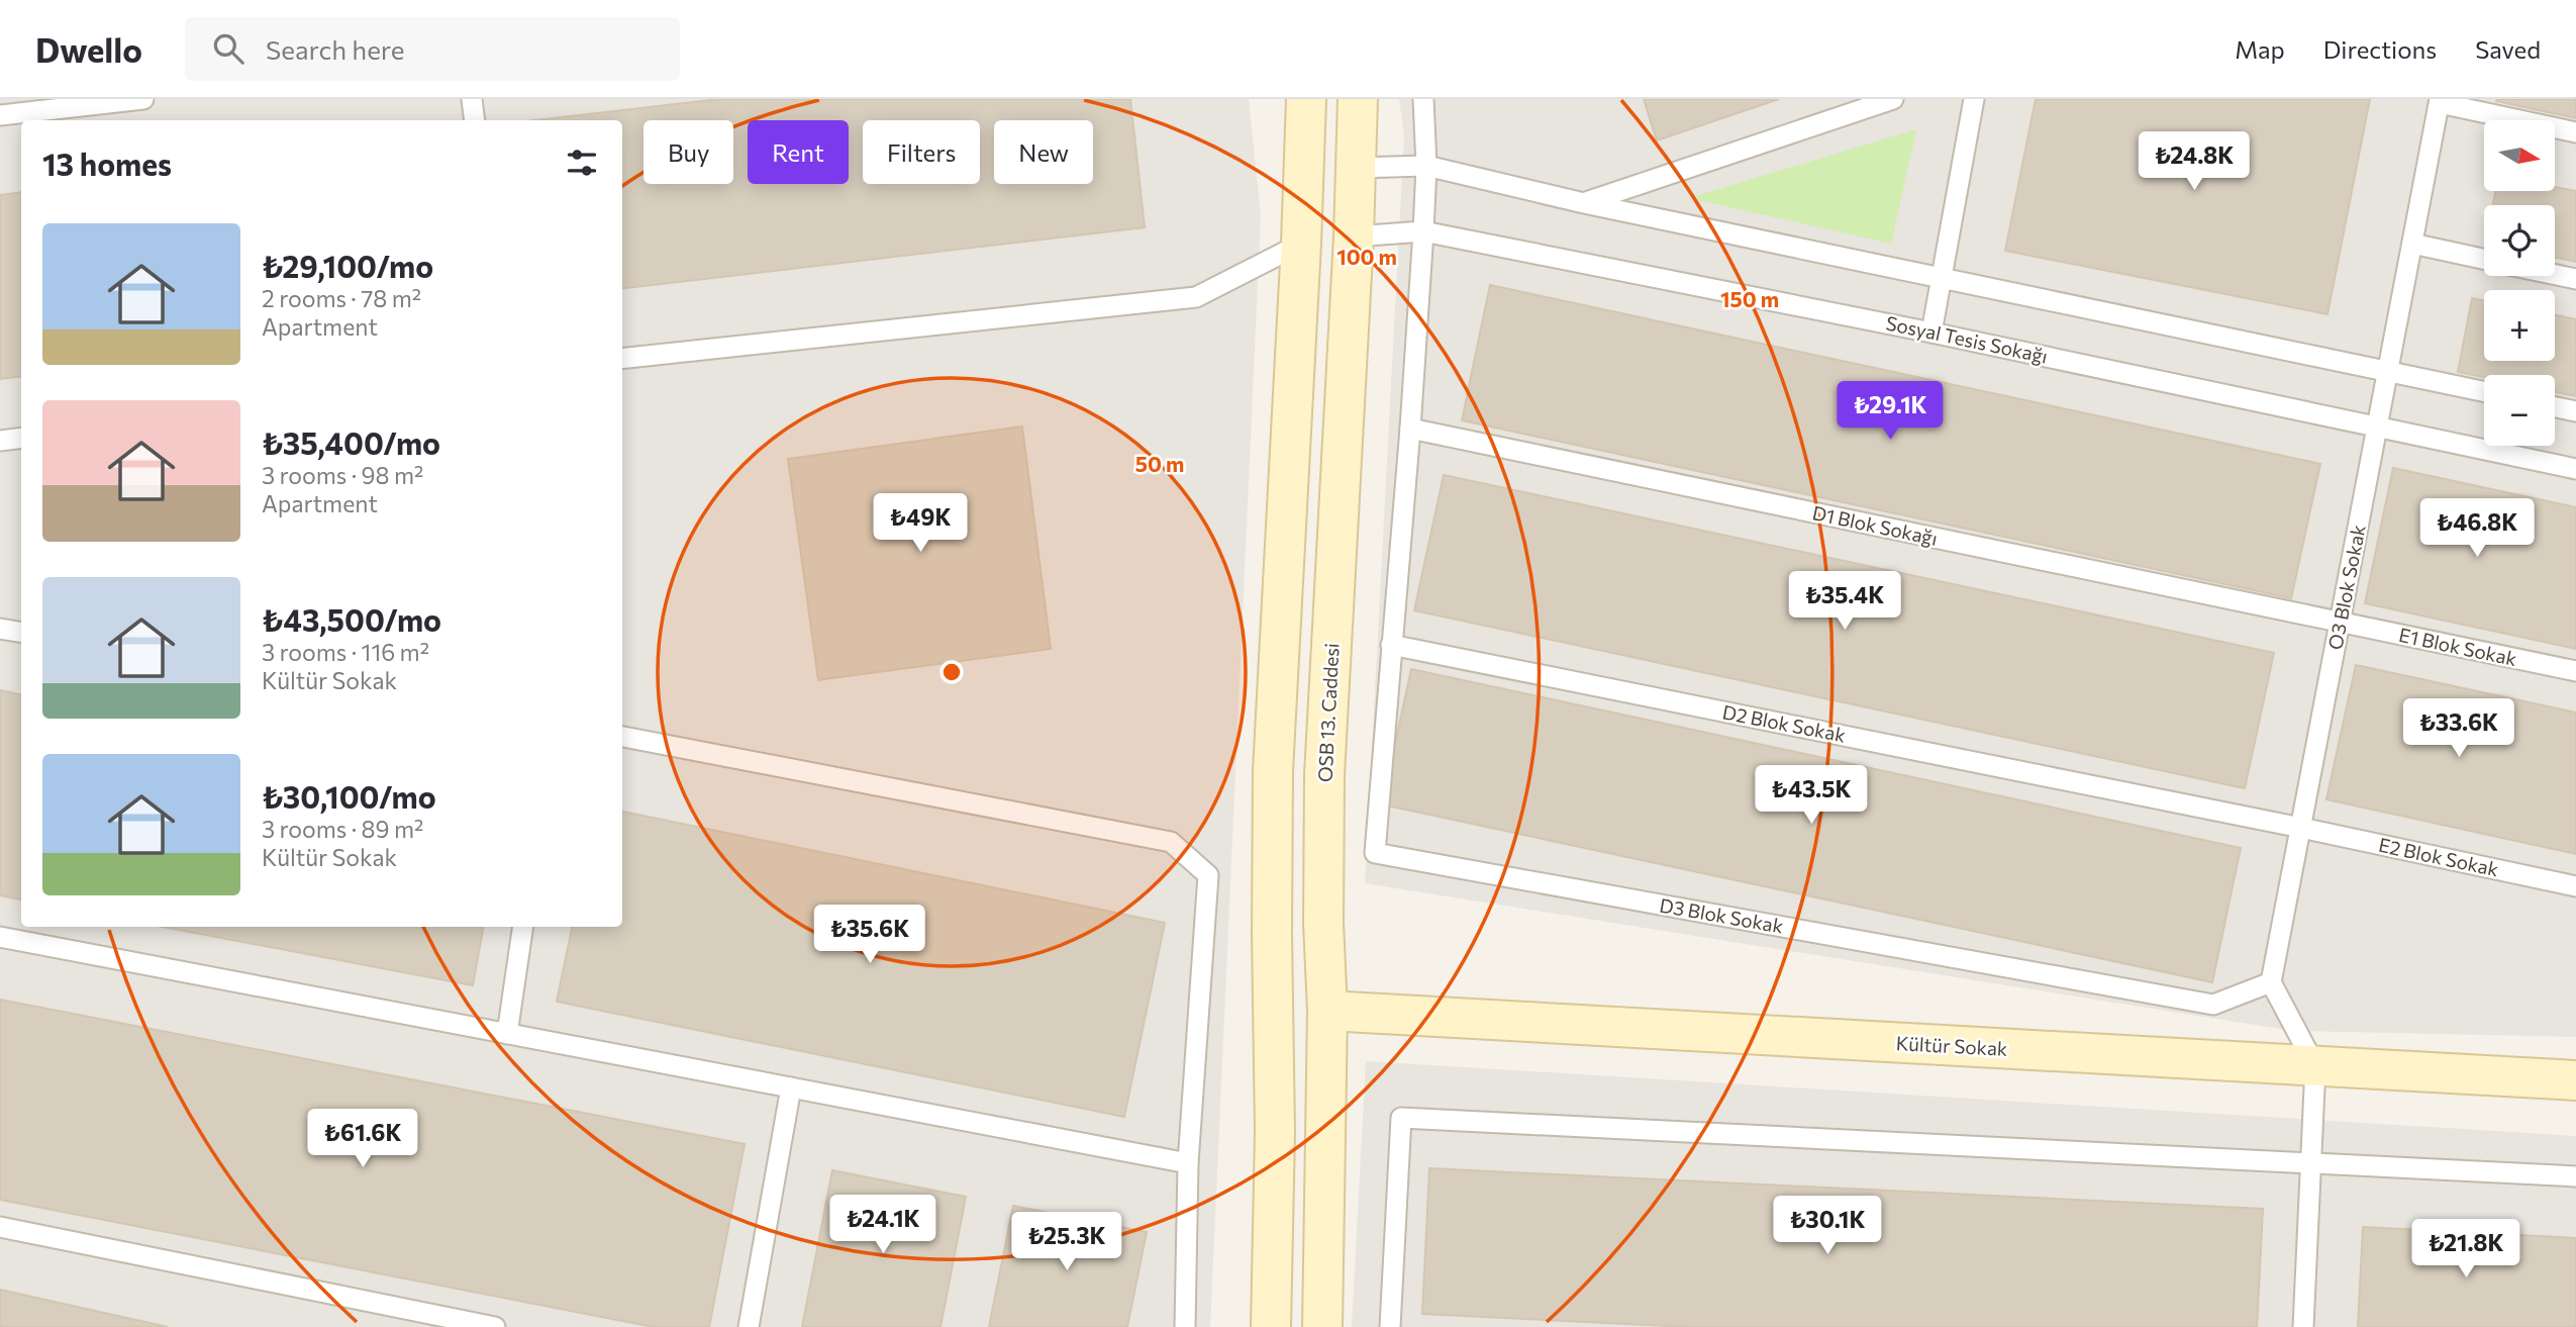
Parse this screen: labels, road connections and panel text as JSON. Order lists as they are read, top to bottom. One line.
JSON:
{"streets":{"street":["OSB 13. Caddesi","Kültür Sokak"],"lane":["Sosyal Tesis Sokağı","D1 Blok Sokağı","O3 Blok Sokak","E1 Blok Sokak","D2 Blok Sokak","E2 Blok Sokak","D3 Blok Sokak"]},"crossings":[["Sosyal Tesis Sokağı","O3 Blok Sokak"],["Sosyal Tesis Sokağı","OSB 13. Caddesi"],["D1 Blok Sokağı","O3 Blok Sokak"],["D1 Blok Sokağı","E1 Blok Sokak"],["O3 Blok Sokak","E1 Blok Sokak"],["O3 Blok Sokak","D2 Blok Sokak"],["O3 Blok Sokak","E2 Blok Sokak"],["O3 Blok Sokak","D3 Blok Sokak"],["OSB 13. Caddesi","Kültür Sokak"],["D2 Blok Sokak","E2 Blok Sokak"],["D2 Blok Sokak","D3 Blok Sokak"]],"north":"right","page":{"header":"Dwello","search":"Search here","nav":["Map","Directions","Saved"],"map_buttons":["+","−"],"chip":["Buy","Rent","Filters","New"],"heading":"13 homes","price":["₺24.8K","₺29.1K","₺49K","₺46.8K","₺35.4K","₺33.6K","₺43.5K","₺35.6K","₺61.6K","₺24.1K","₺30.1K","₺25.3K","₺21.8K"],"list":[{"name":"₺29,100/mo","note":"2 rooms · 78 m² · Apartment"},{"name":"₺35,400/mo","note":"3 rooms · 98 m² · Apartment"},{"name":"₺43,500/mo","note":"3 rooms · 116 m² · Kültür Sokak"},{"name":"₺30,100/mo","note":"3 rooms · 89 m² · Kültür Sokak"}]},"rings":["100 m","150 m","50 m"]}
